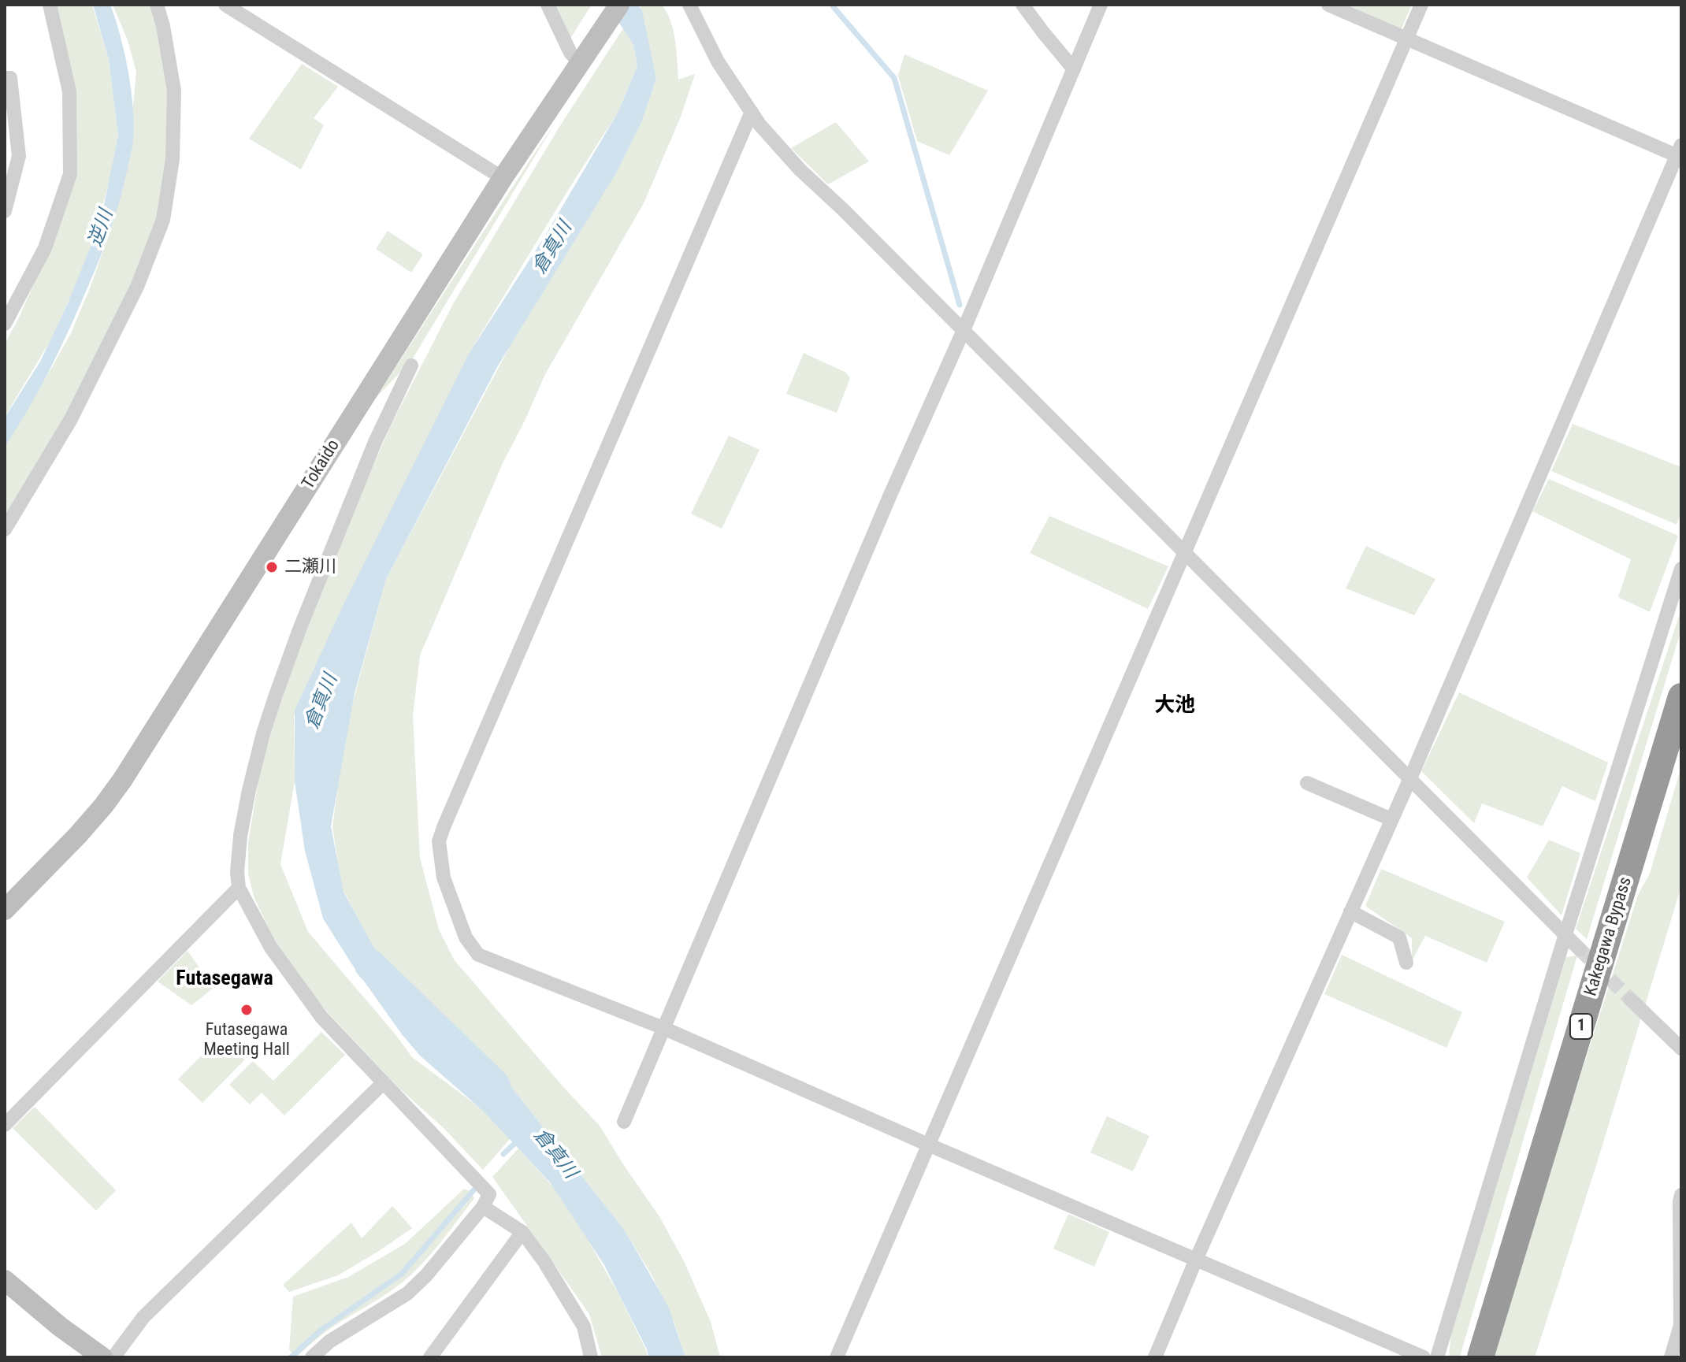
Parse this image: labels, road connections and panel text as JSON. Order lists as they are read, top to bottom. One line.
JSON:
{"streets":{"highway":["Kakegawa Bypass","1"],"main road":["Tokaido"]},"districts":["大池","Futasegawa"],"water":["逆川","倉真川"],"places":["二瀬川","Futasegawa Meeting Hall"]}
